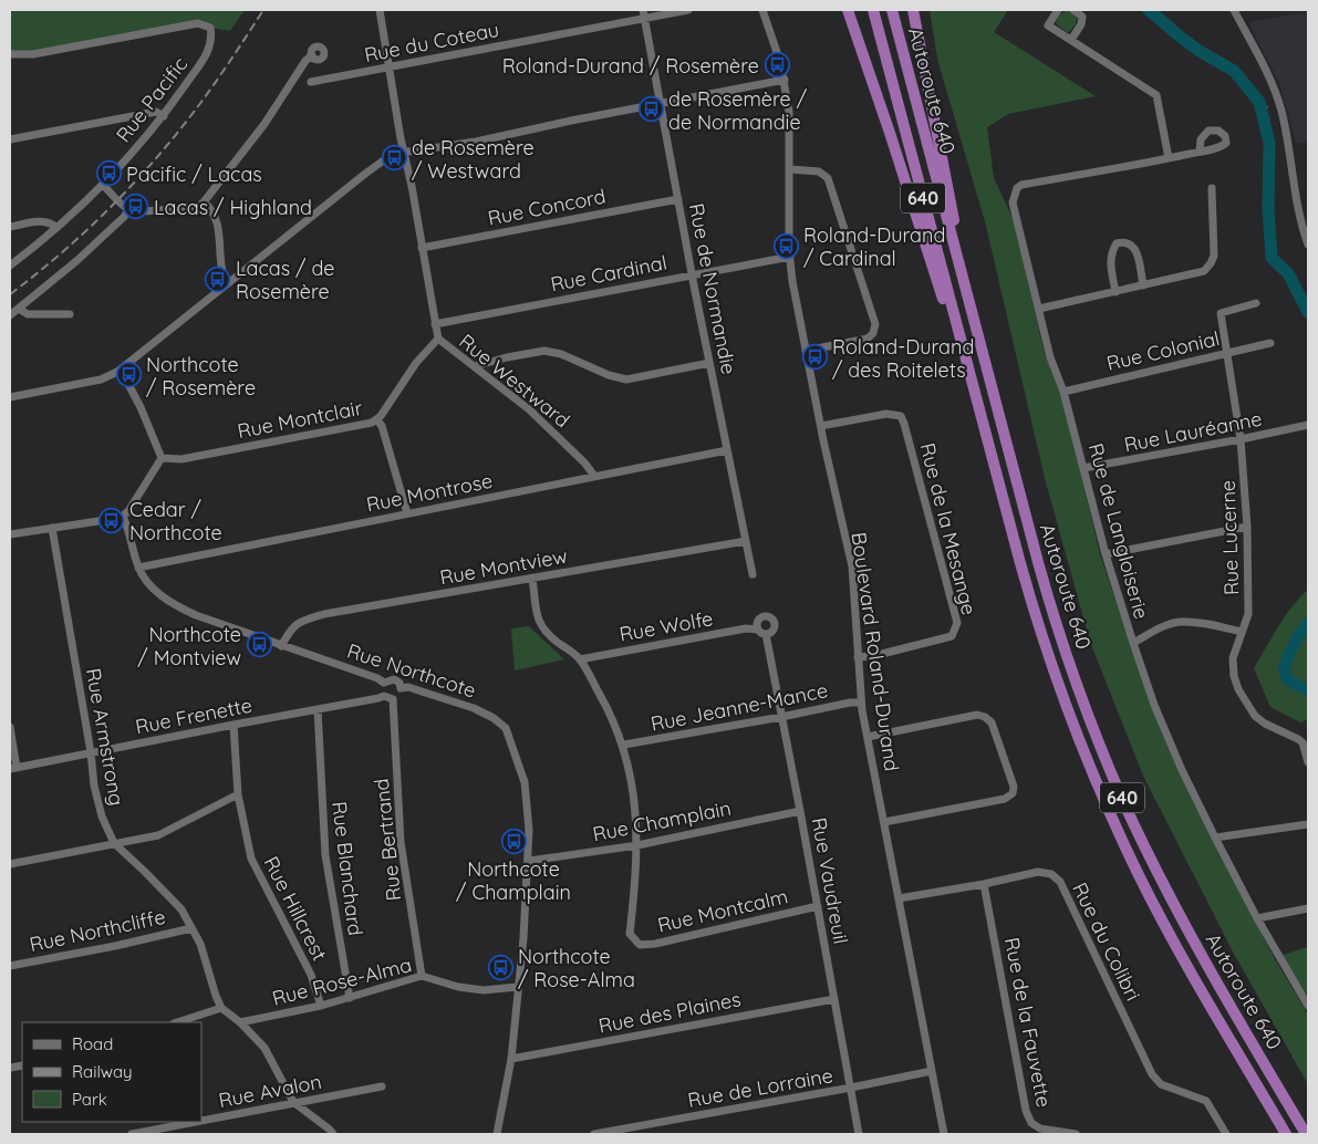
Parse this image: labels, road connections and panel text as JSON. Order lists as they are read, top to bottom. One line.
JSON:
{"streets":{"highway":["Autoroute 640","640"],"street":["Rue du Coteau","Rue Pacific","Rue Concord","Rue Cardinal","Rue de Normandie","Rue Colonial","Rue Westward","Rue Montclair","Rue Lauréanne","Rue Montrose","Rue de la Mesange","Rue de Langloiserie","Rue Lucerne","Rue Montview","Rue Wolfe","Boulevard Roland-Durand","Rue Northcote","Rue Jeanne-Mance","Rue Frenette","Rue Armstrong","Rue Champlain","Rue Bertrand","Rue Blanchard","Rue Vaudreuil","Rue Hillcrest","Rue Montcalm","Rue Northcliffe","Rue du Colibri","Rue Rose-Alma","Rue des Plaines","Rue de la Fauvette","Rue de Lorraine","Rue Avalon"]},"crossings":[["Rue du Coteau","Rue de Normandie"],["Rue du Coteau","Rue Westward"],["Rue Concord","Rue de Normandie"],["Rue Concord","Rue Westward"],["Rue Cardinal","Rue de Normandie"],["Rue Cardinal","Rue Westward"],["Rue Cardinal","Boulevard Roland-Durand"],["Rue de Normandie","Rue Montrose"],["Rue de Normandie","Rue Montview"],["Rue Colonial","Rue de Langloiserie"],["Rue Colonial","Rue Lucerne"],["Rue Westward","Rue Montclair"],["Rue Westward","Rue Montrose"],["Rue Lauréanne","Rue de Langloiserie"],["Rue Lauréanne","Rue Lucerne"],["Rue Montrose","Rue Northcote"],["Rue de la Mesange","Boulevard Roland-Durand"],["Rue Montview","Rue Northcote"],["Rue Montview","Rue Montcalm"],["Rue Wolfe","Rue Vaudreuil"],["Rue Wolfe","Rue Montcalm"],["Boulevard Roland-Durand","Rue Jeanne-Mance"],["Boulevard Roland-Durand","Rue du Colibri"],["Boulevard Roland-Durand","Rue de Lorraine"],["Rue Northcote","Rue Frenette"],["Rue Northcote","Rue Champlain"],["Rue Northcote","Rue Bertrand"],["Rue Northcote","Rue Rose-Alma"],["Rue Northcote","Rue des Plaines"],["Rue Jeanne-Mance","Rue Vaudreuil"],["Rue Jeanne-Mance","Rue Montcalm"],["Rue Frenette","Rue Armstrong"],["Rue Frenette","Rue Bertrand"],["Rue Frenette","Rue Blanchard"],["Rue Frenette","Rue Hillcrest"],["Rue Armstrong","Rue Northcliffe"],["Rue Champlain","Rue Vaudreuil"],["Rue Champlain","Rue Montcalm"],["Rue Bertrand","Rue Rose-Alma"],["Rue Blanchard","Rue Rose-Alma"],["Rue Vaudreuil","Rue Montcalm"],["Rue Vaudreuil","Rue des Plaines"],["Rue Vaudreuil","Rue de Lorraine"],["Rue Hillcrest","Rue Rose-Alma"],["Rue du Colibri","Rue de la Fauvette"]],"places":{"bus stop":["Roland-Durand / Rosemère","de Rosemère / de Normandie","de Rosemère / Westward","Pacific / Lacas","Lacas / Highland","Roland-Durand / Cardinal","Lacas / de Rosemère","Roland-Durand / des Roitelets","Northcote / Rosemère","Cedar / Northcote","Northcote / Montview","Northcote / Champlain","Northcote / Rose-Alma"]},"legend":["Road","Railway","Park"]}
